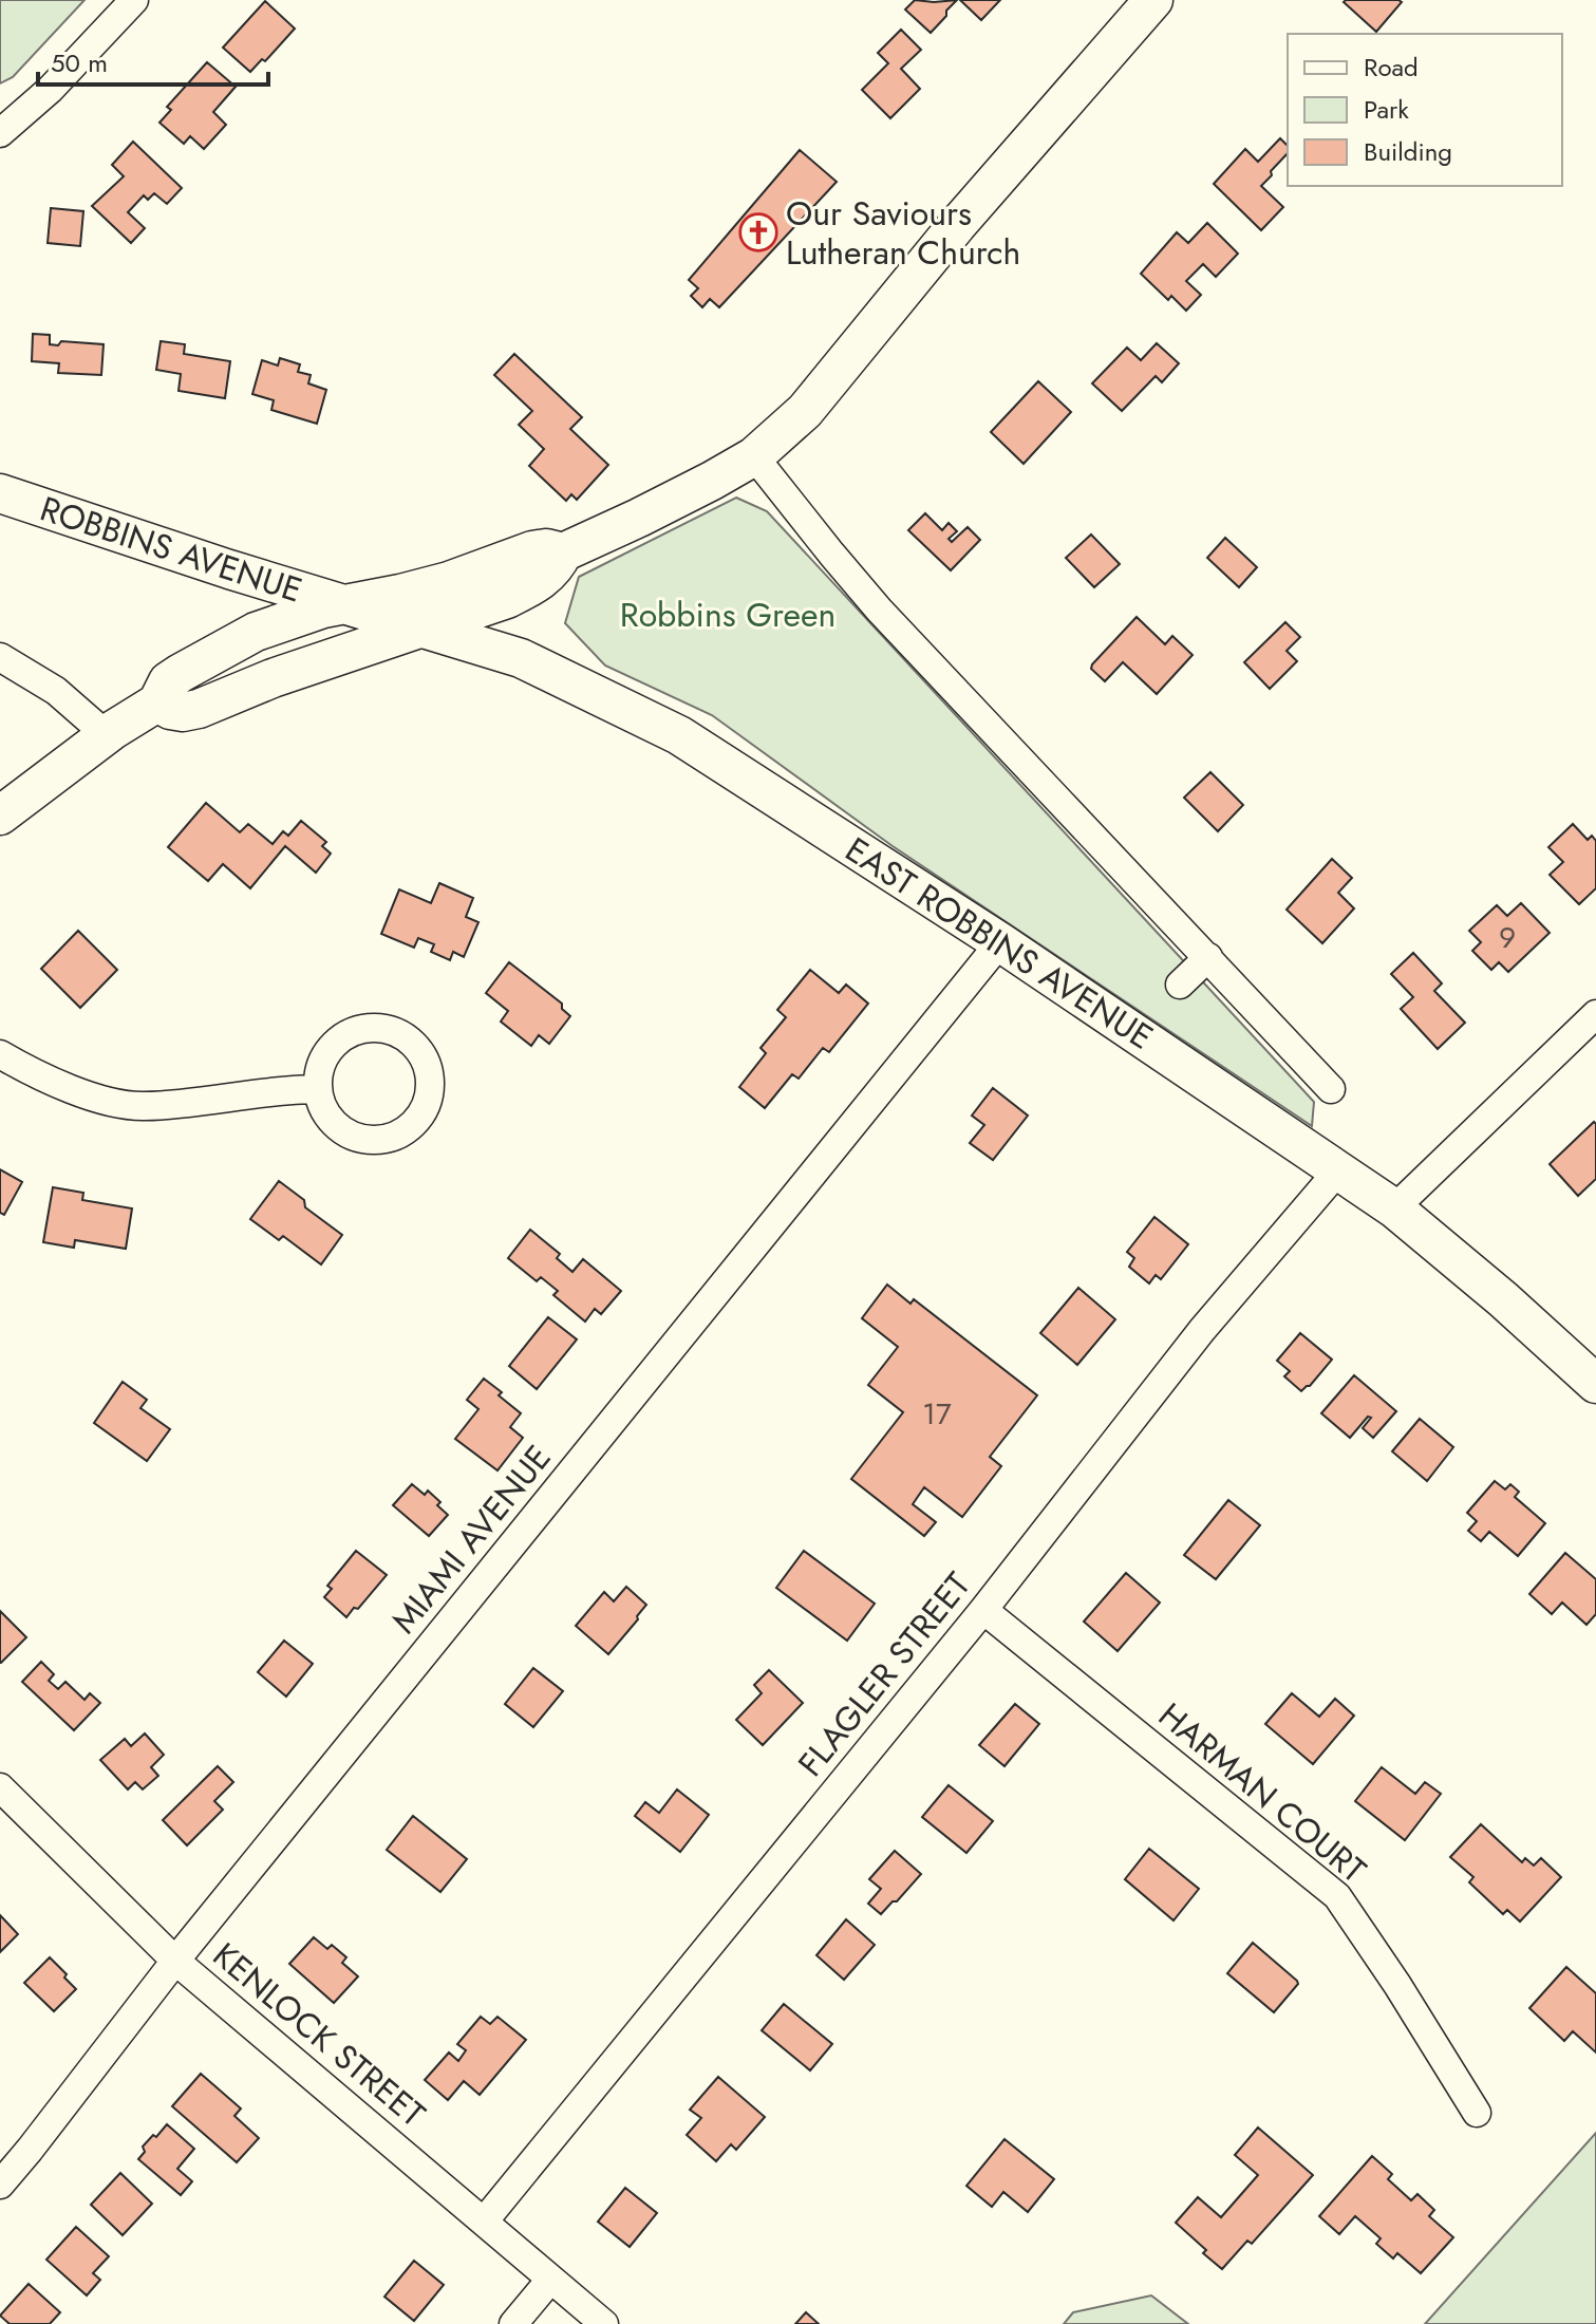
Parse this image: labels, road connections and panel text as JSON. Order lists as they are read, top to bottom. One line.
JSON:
{"streets":{"main road":["ROBBINS AVENUE","EAST ROBBINS AVENUE"],"street":["MIAMI AVENUE","FLAGLER STREET","HARMAN COURT","KENLOCK STREET"]},"crossings":[["ROBBINS AVENUE","EAST ROBBINS AVENUE"],["EAST ROBBINS AVENUE","MIAMI AVENUE"],["EAST ROBBINS AVENUE","FLAGLER STREET"],["MIAMI AVENUE","KENLOCK STREET"],["FLAGLER STREET","HARMAN COURT"],["FLAGLER STREET","KENLOCK STREET"]],"parks":["Robbins Green"],"places":{"church":["Our Saviours Lutheran Church"]},"house_numbers":["9","17"],"legend":["Road","Park","Building"],"scale_bar":"50 m"}
